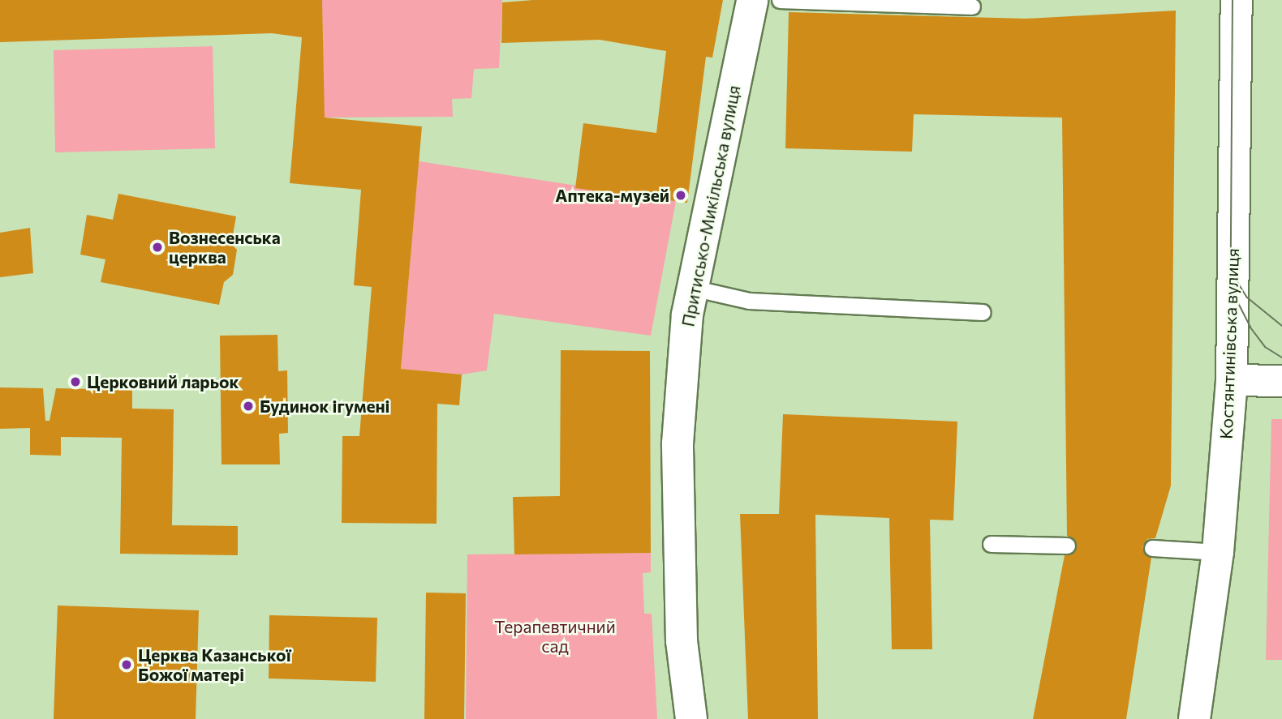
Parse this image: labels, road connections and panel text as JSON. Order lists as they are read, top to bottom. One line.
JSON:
{"streets":{"street":["Притисько-Микільська вулиця","Костянтинівська вулиця"]},"parks":["Терапевтичний сад"],"places":["Аптека-музей","Вознесенська церква","Церковний ларьок","Будинок ігумені","Церква Казанської Божої матері"]}
